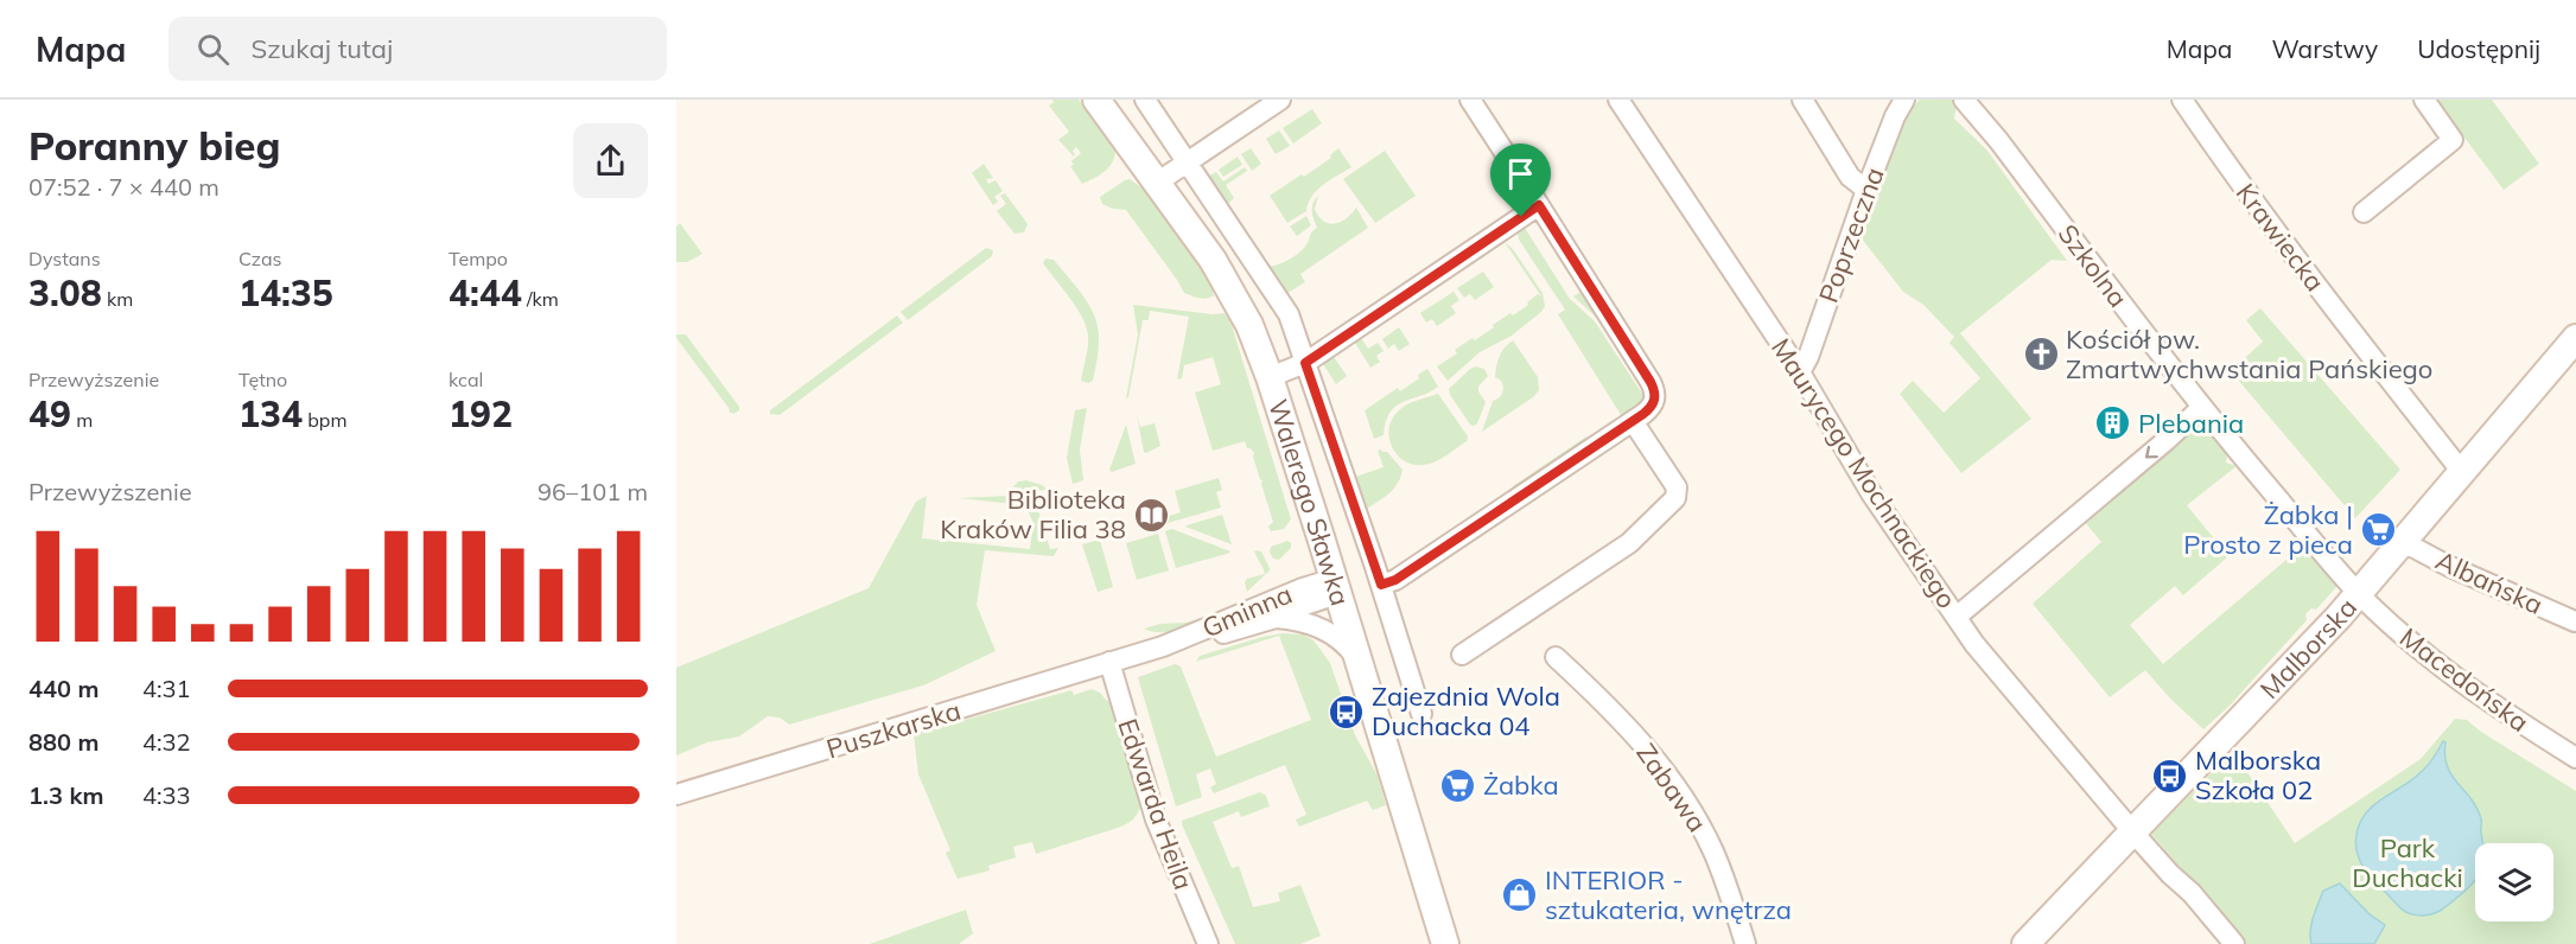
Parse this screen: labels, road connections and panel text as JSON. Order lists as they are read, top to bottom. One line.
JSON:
{"streets":{"street":["Poprzeczna","Krawiecka","Szkolna","Maurycego Mochnackiego","Walerego Sławka","Albańska","Gminna","Malborska","Macedońska","Puszkarska","Zabawa","Edwarda Heila"]},"crossings":[["Poprzeczna","Maurycego Mochnackiego"],["Krawiecka","Malborska"],["Szkolna","Malborska"],["Szkolna","Macedońska"],["Maurycego Mochnackiego","Malborska"],["Walerego Sławka","Gminna"],["Albańska","Malborska"],["Gminna","Puszkarska"],["Gminna","Edwarda Heila"],["Malborska","Macedońska"],["Puszkarska","Edwarda Heila"]],"parks":["Park Duchacki"],"places":{"church":["Kościół pw. Zmartwychwstania Pańskiego"],"building":["Plebania"],"library":["Biblioteka Kraków Filia 38"],"supermarket":["Żabka | Prosto z pieca","Żabka"],"bus stop":["Zajezdnia Wola Duchacka 04","Malborska Szkoła 02"],"shop":["INTERIOR - sztukateria, wnętrza"]},"page":{"header":"Mapa","search":"Szukaj tutaj","nav":["Mapa","Warstwy","Udostępnij"],"heading":["Poranny bieg","07:52 · 7 × 440 m"],"stats":[["Dystans","3.08 km"],["Czas","14:35"],["Tempo","4:44 /km"],["Przewyższenie","49 m"],["Tętno","134 bpm"],["kcal","192"]],"chart":["Przewyższenie","96–101 m"],"list":[{"name":"440 m","note":"4:31"},{"name":"880 m","note":"4:32"},{"name":"1.3 km","note":"4:33"}]}}
